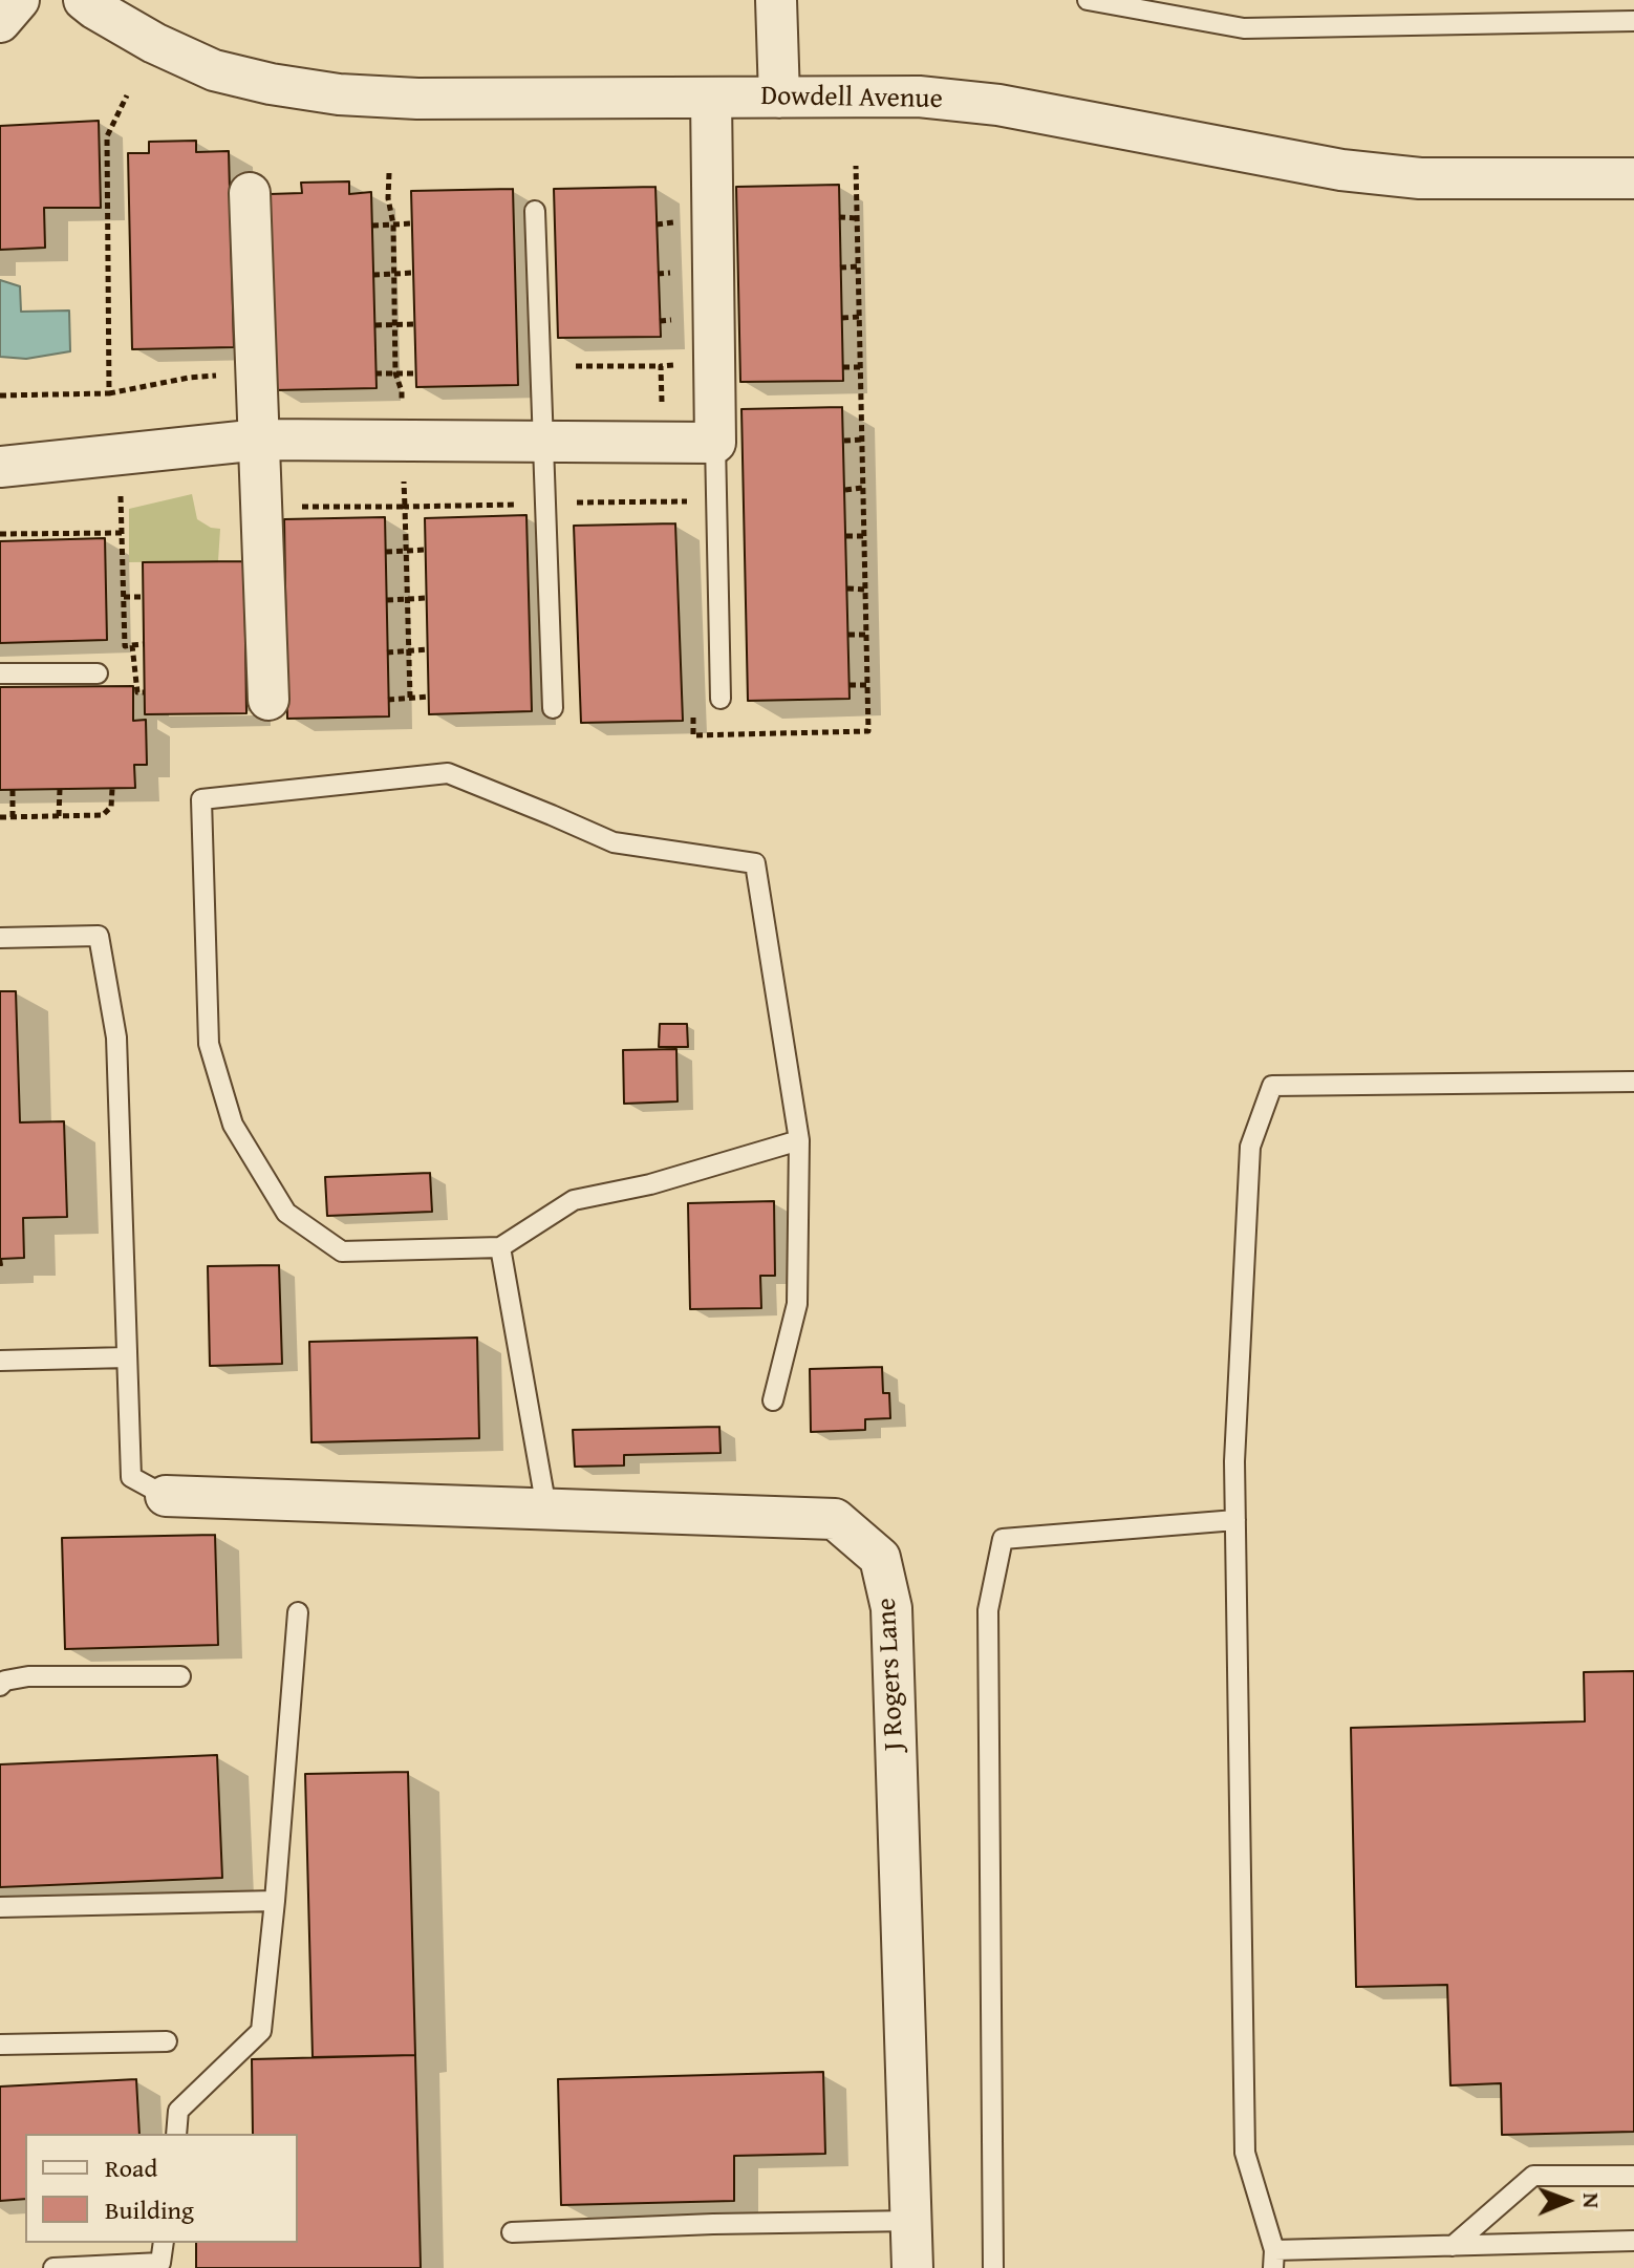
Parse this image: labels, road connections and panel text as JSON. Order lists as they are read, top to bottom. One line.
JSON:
{"streets":{"street":["Dowdell Avenue","J Rogers Lane"]},"legend":["Road","Building"],"north":"right"}
